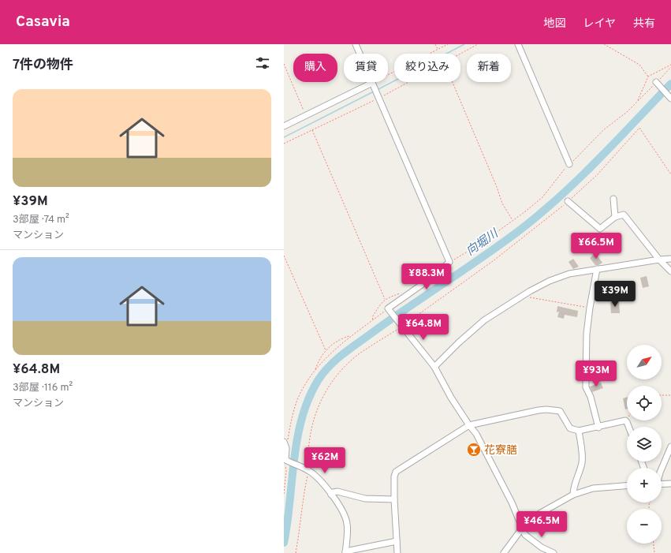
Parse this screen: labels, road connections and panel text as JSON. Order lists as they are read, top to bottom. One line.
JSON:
{"water":["向堀川"],"places":{"bar":["花寮膳"]},"north":"top right","page":{"header":"Casavia","nav":["地図","レイヤ","共有"],"heading":"7件の物件","chip":["購入","賃貸","絞り込み","新着"],"list":[{"name":"¥39M","note":"3部屋 · 74 m² · マンション"},{"name":"¥64.8M","note":"3部屋 · 116 m² · マンション"}],"price":["¥66.5M","¥88.3M","¥39M","¥64.8M","¥93M","¥62M","¥46.5M"],"map_buttons":["+","−"]}}
